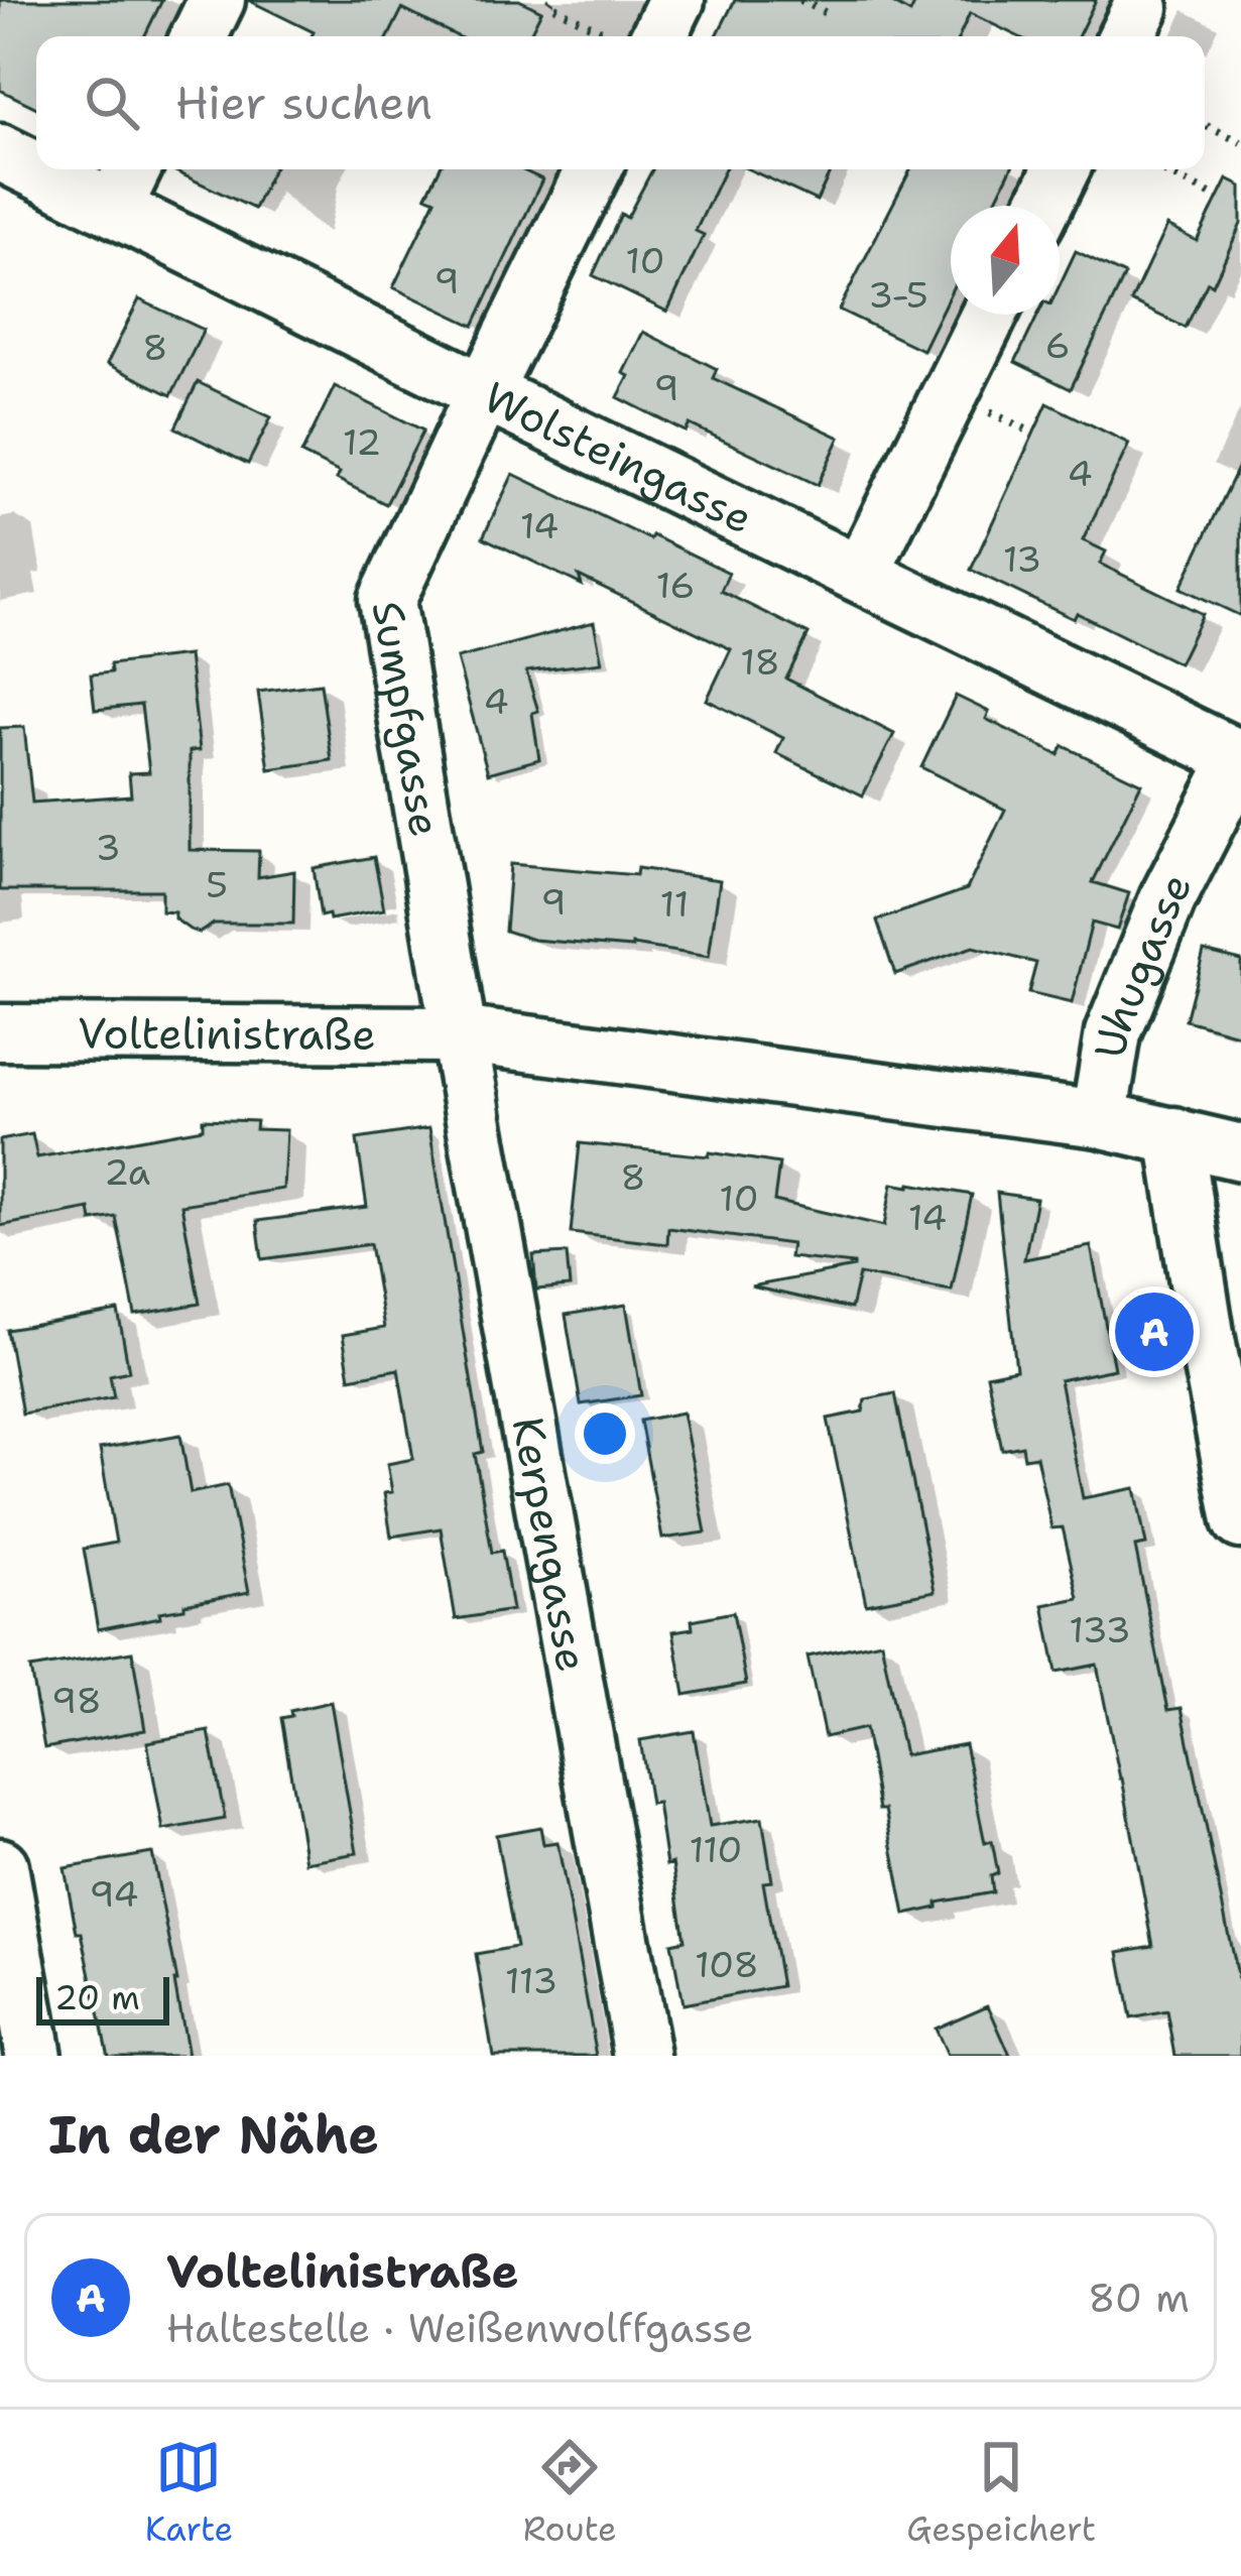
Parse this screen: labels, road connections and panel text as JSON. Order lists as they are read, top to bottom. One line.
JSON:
{"streets":{"street":["Wolsteingasse","Sumpfgasse","Uhugasse","Voltelinistraße","Kerpengasse"]},"crossings":[["Wolsteingasse","Sumpfgasse"],["Wolsteingasse","Uhugasse"],["Sumpfgasse","Voltelinistraße"],["Sumpfgasse","Kerpengasse"],["Uhugasse","Voltelinistraße"],["Voltelinistraße","Kerpengasse"]],"house_numbers":["10","9","3-5","6","8","9","12","4","14","13","16","18","4","3","5","9","11","2a","8","10","14","133","98","110","94","108","113"],"scale_bar":"20 m","north":"top","page":{"search":"Hier suchen","pins":"A","scale":"20 m","heading":"In der Nähe","list":[{"mark":"A","name":"Voltelinistraße","note":"Haltestelle · Weißenwolffgasse","value":"80 m"}],"nav":["Karte","Route","Gespeichert"]}}
